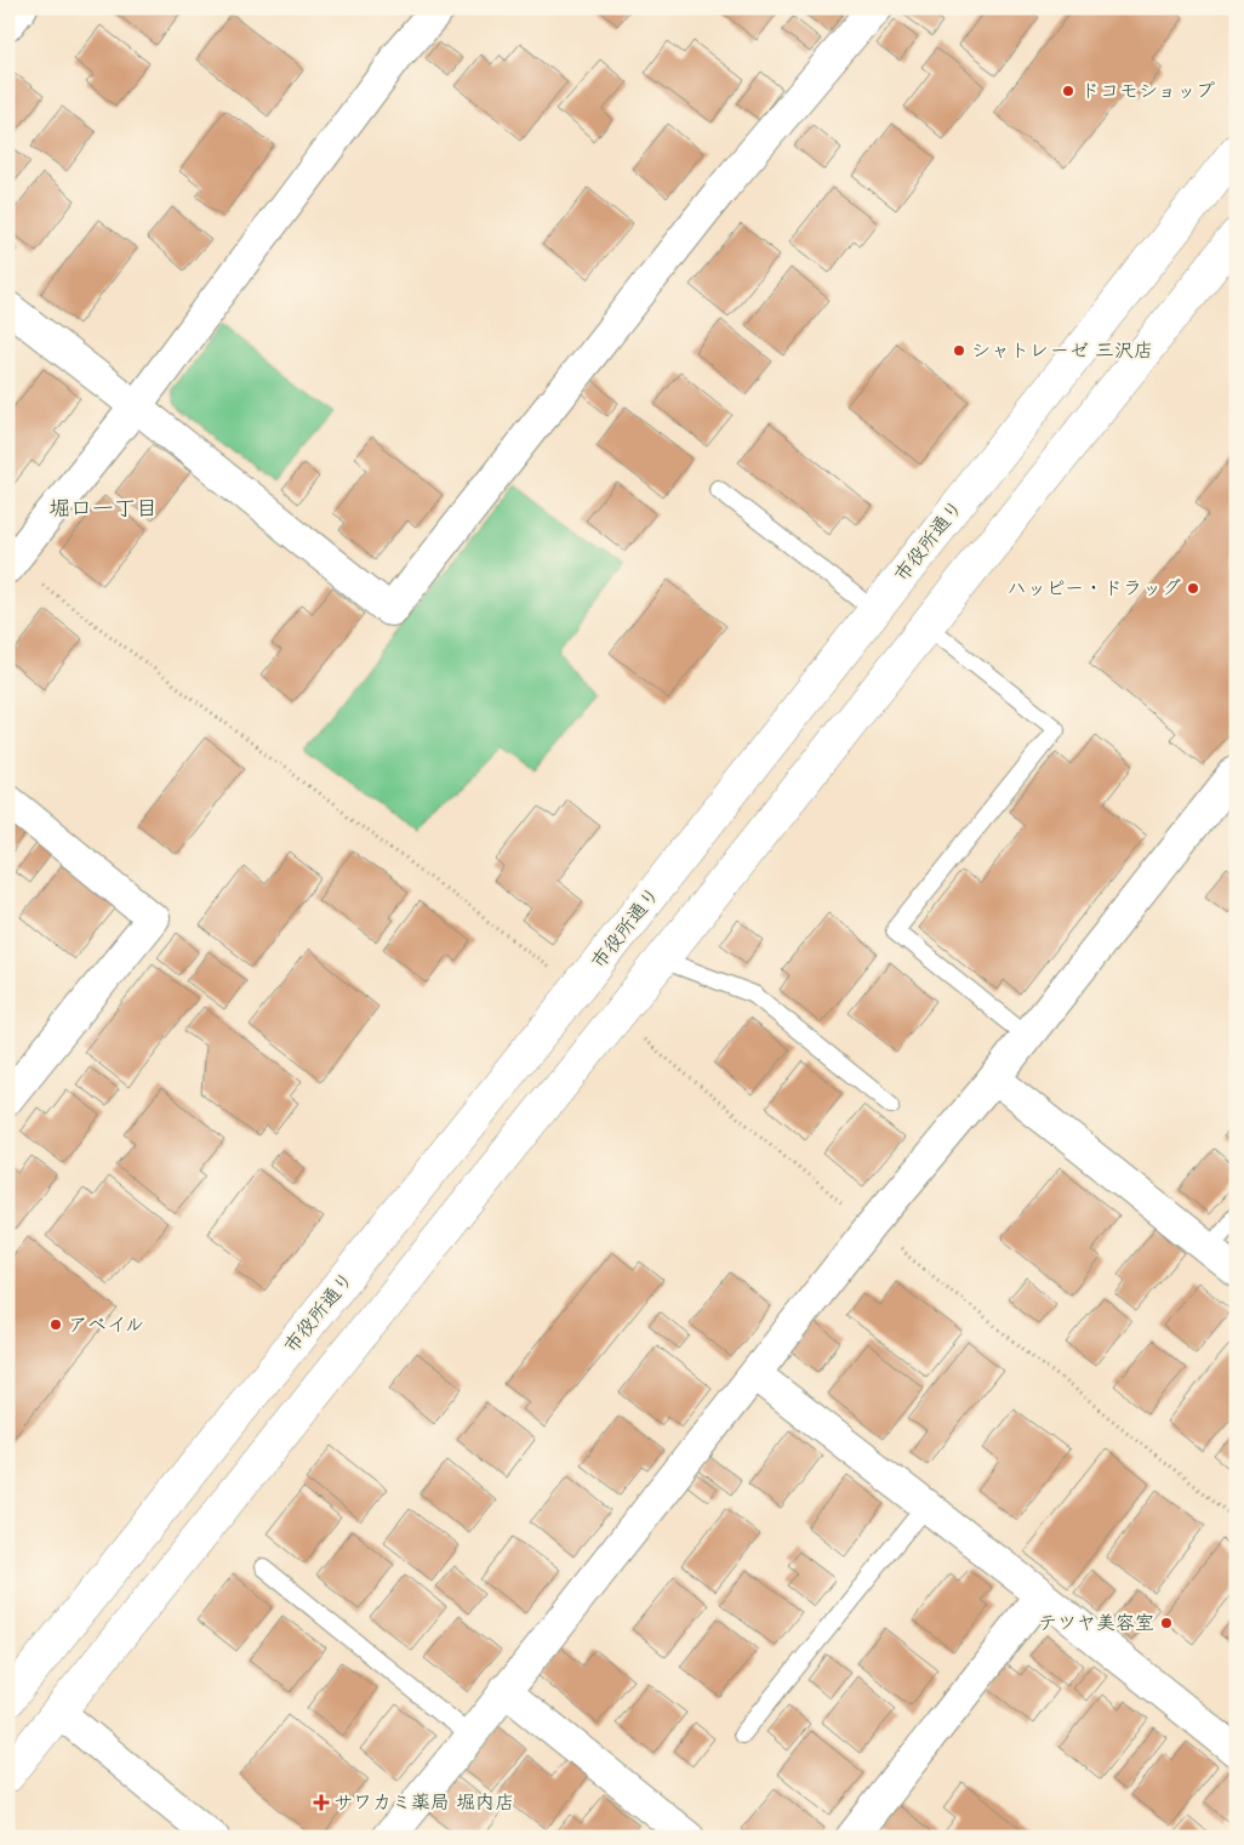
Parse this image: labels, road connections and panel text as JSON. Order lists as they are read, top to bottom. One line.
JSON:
{"streets":{"street":["市役所通り"]},"districts":["堀口一丁目"],"places":{"other":["ドコモショップ","シャトレーゼ 三沢店","ハッピー・ドラッグ","アベイル","テツヤ美容室"],"health":["サワカミ薬局 堀内店"]}}
